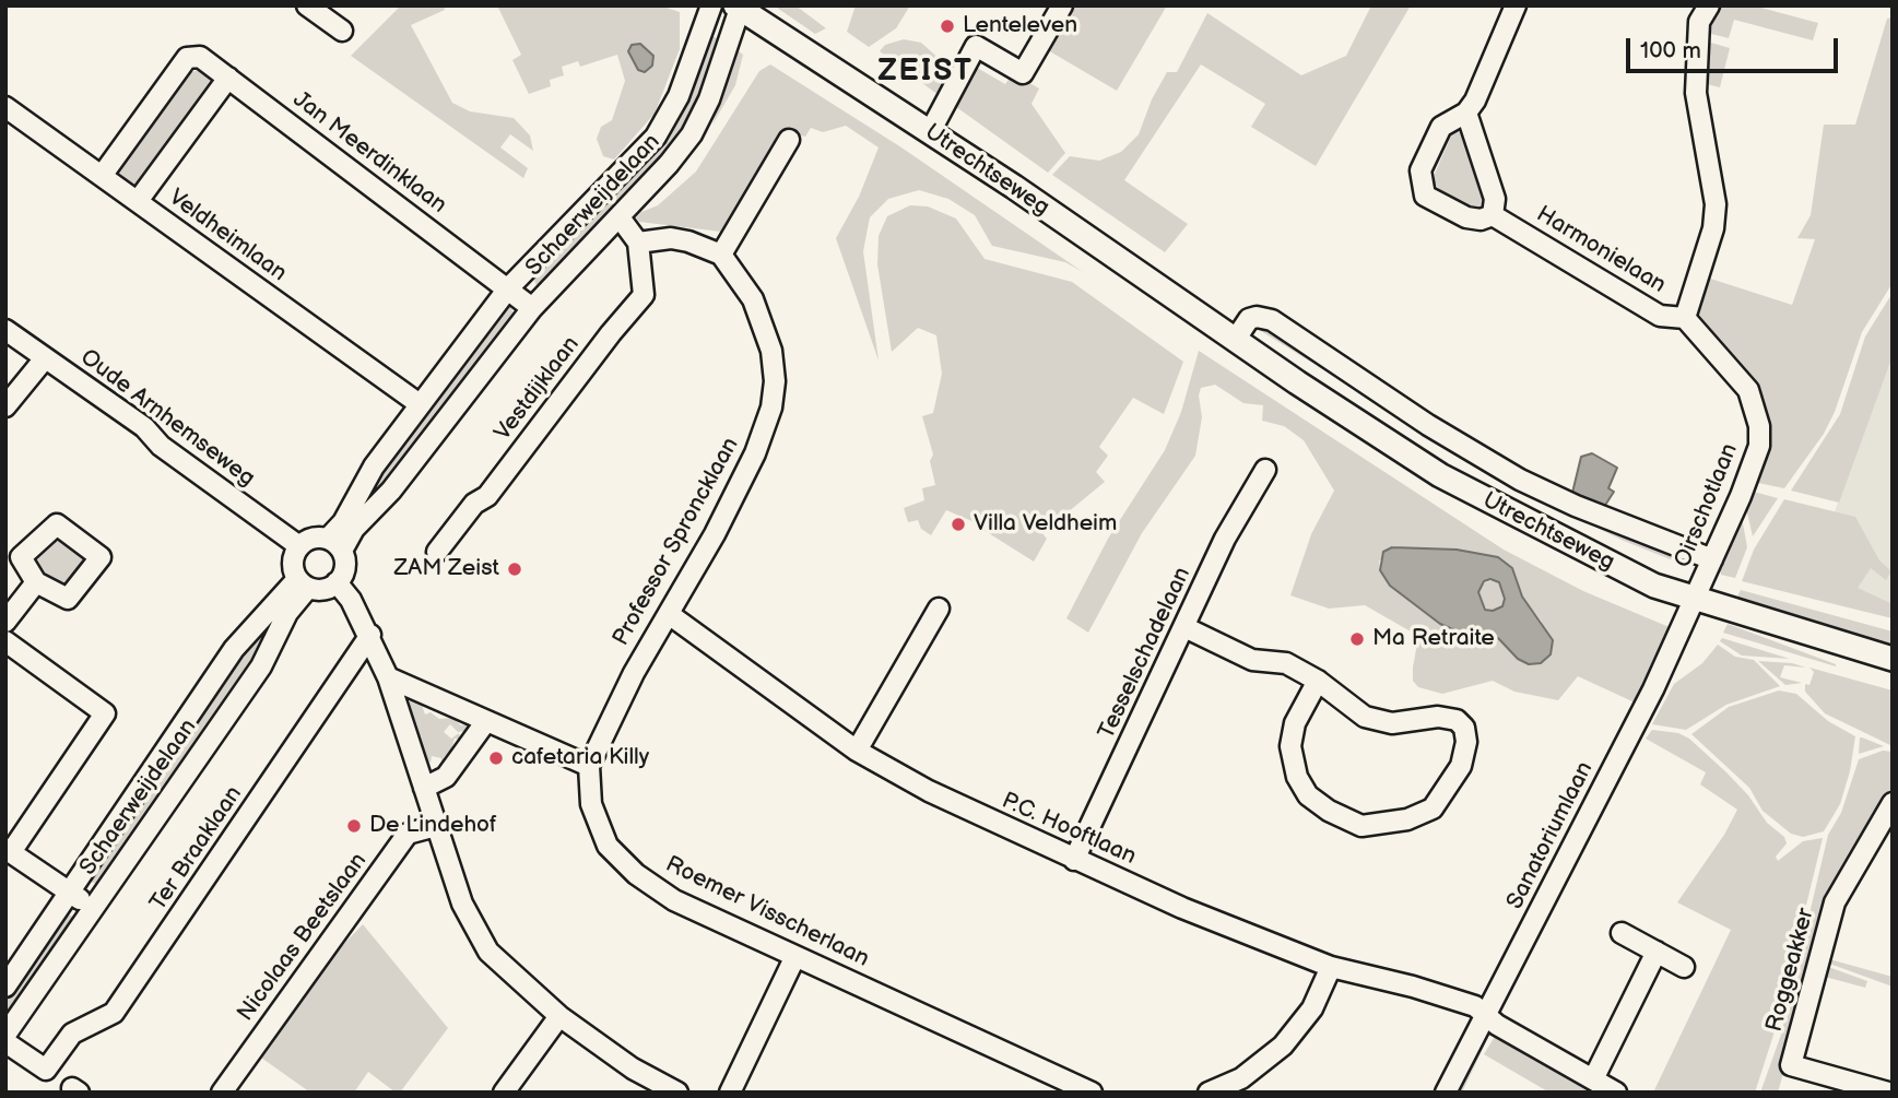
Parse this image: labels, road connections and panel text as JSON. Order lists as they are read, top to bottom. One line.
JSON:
{"streets":{"main road":["Utrechtseweg"],"street":["Jan Meerdinklaan","Schaerweijdelaan","Veldheimlaan","Harmonielaan","Vestdijklaan","Oude Arnhemseweg","Oirschotlaan","Professor Sproncklaan","Tesselschadelaan","P.C. Hooftlaan","Sanatoriumlaan","Ter Braaklaan","Roemer Visscherlaan","Nicolaas Beetslaan","Roggeakker"]},"crossings":[["Jan Meerdinklaan","Schaerweijdelaan"],["Jan Meerdinklaan","Veldheimlaan"],["Utrechtseweg","Schaerweijdelaan"],["Utrechtseweg","Oirschotlaan"],["Utrechtseweg","Sanatoriumlaan"],["Schaerweijdelaan","Veldheimlaan"],["Schaerweijdelaan","Oude Arnhemseweg"],["Harmonielaan","Oirschotlaan"],["Oirschotlaan","Sanatoriumlaan"],["Professor Sproncklaan","P.C. Hooftlaan"],["Professor Sproncklaan","Roemer Visscherlaan"],["Tesselschadelaan","P.C. Hooftlaan"],["P.C. Hooftlaan","Sanatoriumlaan"]],"districts":["ZEIST"],"places":["Lenteleven","Villa Veldheim","ZAM Zeist","Ma Retraite","cafetaria Killy","De Lindehof"],"scale_bar":"100 m"}
